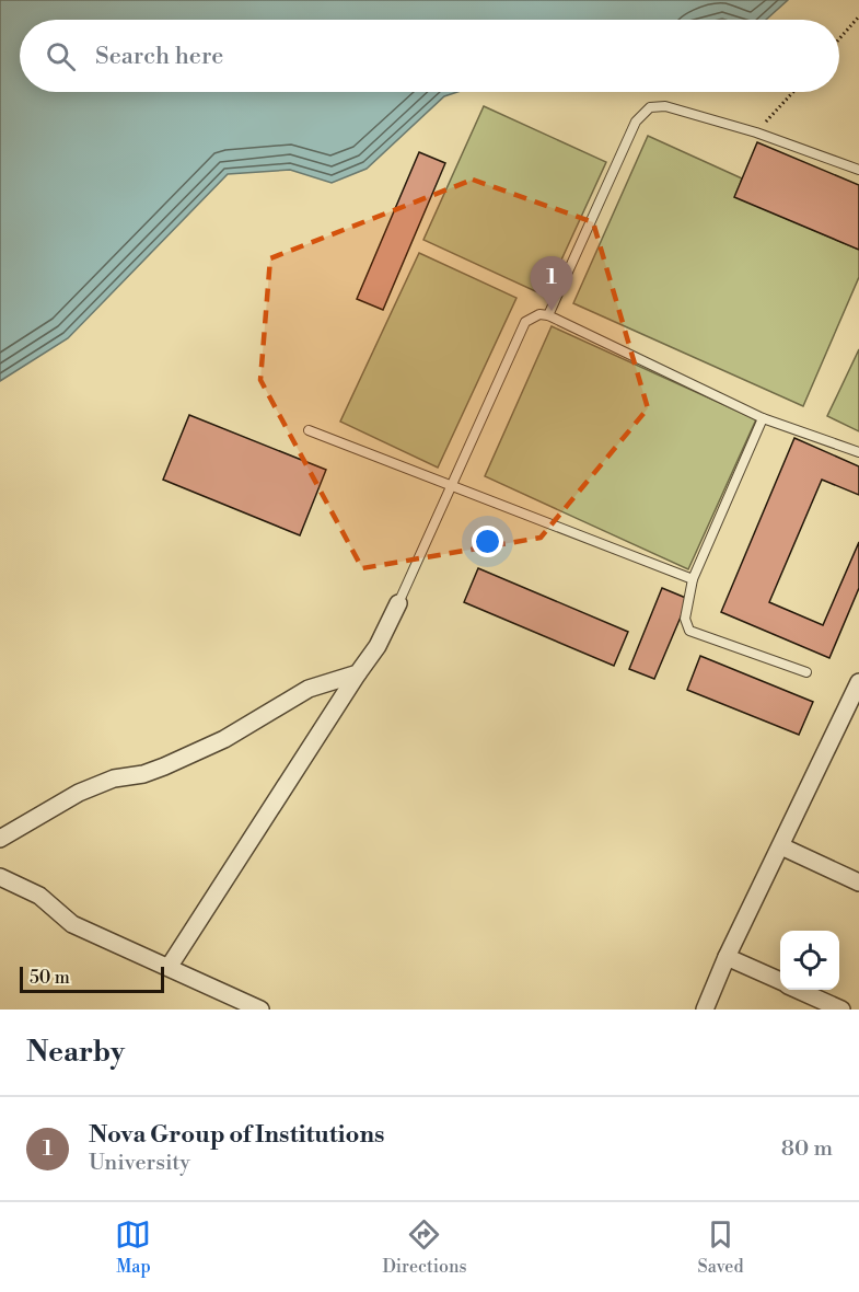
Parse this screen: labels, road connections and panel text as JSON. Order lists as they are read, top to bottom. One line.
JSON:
{"scale_bar":"50 m","page":{"search":"Search here","pins":"1","scale":"50 m","heading":"Nearby","list":[{"mark":"1","name":"Nova Group of Institutions","note":"University","value":"80 m"}],"nav":["Map","Directions","Saved"]}}
